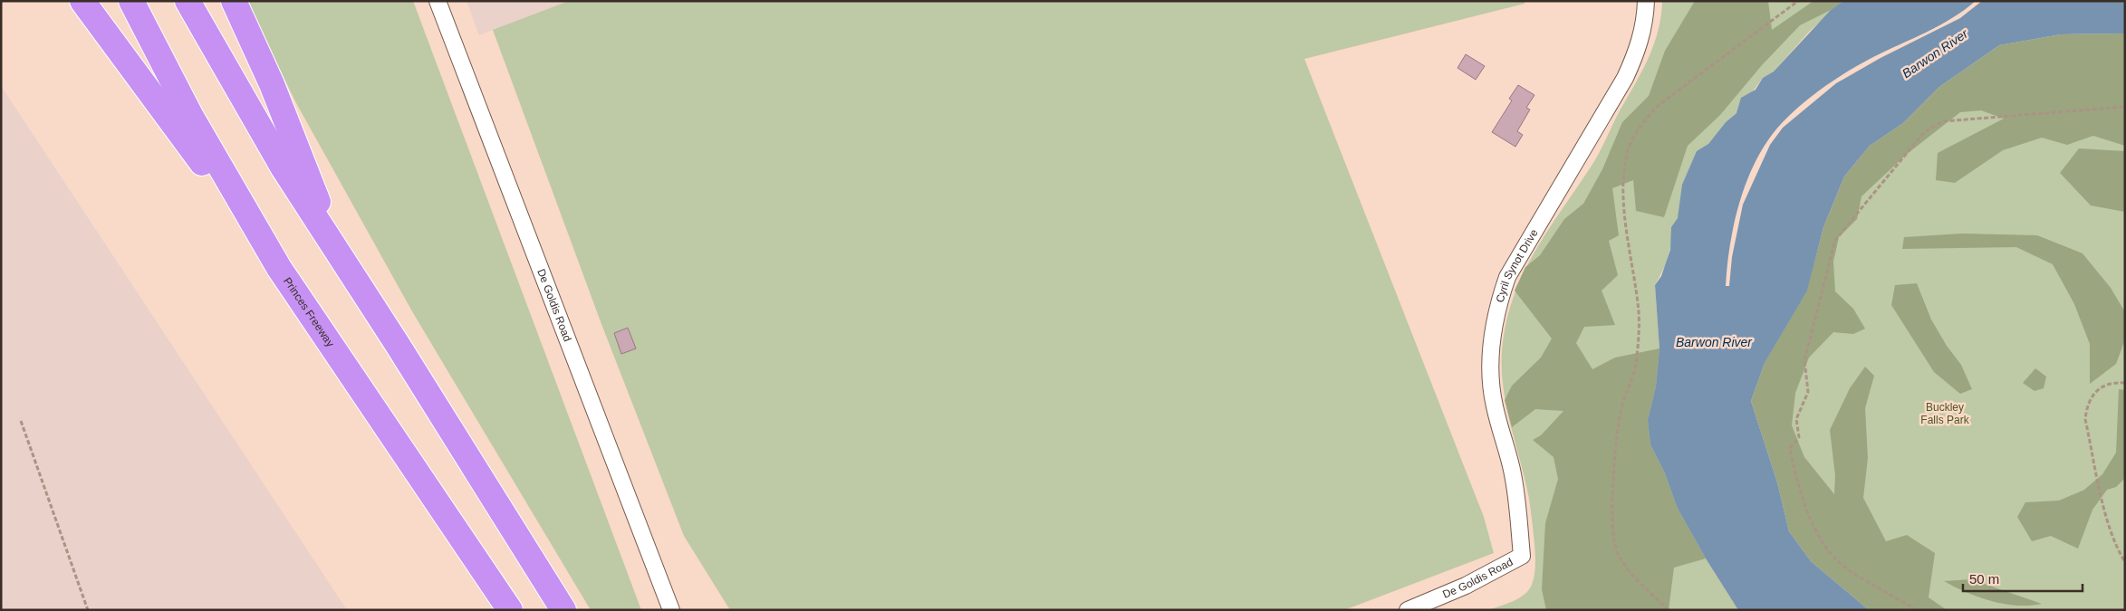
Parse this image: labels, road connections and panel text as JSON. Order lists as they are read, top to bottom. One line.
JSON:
{"streets":{"highway":["Princes Freeway"],"street":["Cyril Synot Drive","De Goldis Road"]},"crossings":[["Cyril Synot Drive","De Goldis Road"]],"water":["Barwon River"],"parks":["Buckley Falls Park"],"scale_bar":"50 m"}
